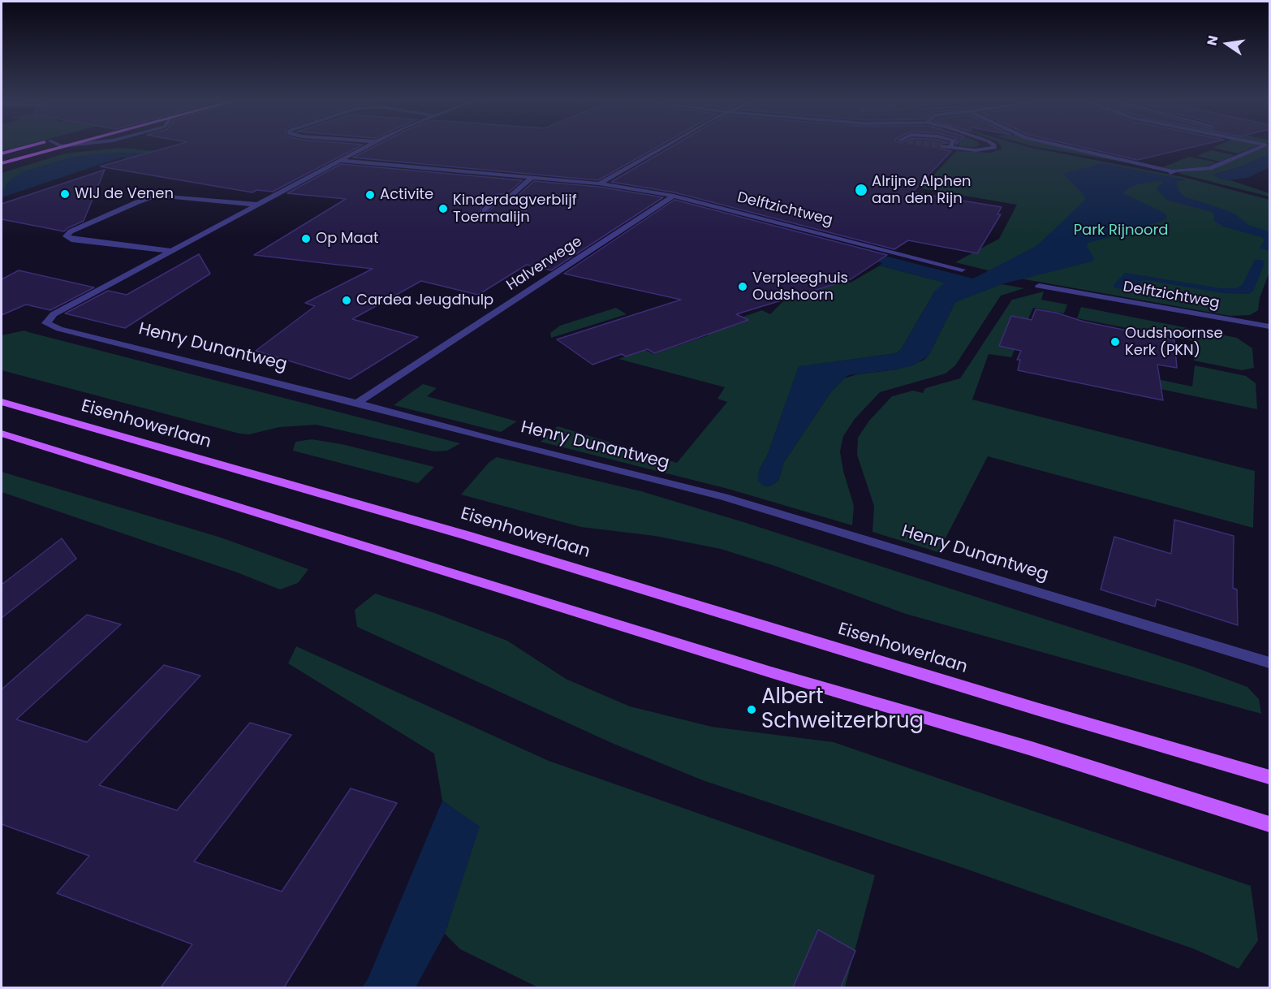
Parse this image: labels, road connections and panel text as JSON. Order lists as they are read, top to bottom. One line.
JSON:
{"streets":{"main road":["Eisenhowerlaan"],"street":["Delftzichtweg","Halverwege","Henry Dunantweg"]},"crossings":[["Delftzichtweg","Halverwege"],["Halverwege","Henry Dunantweg"]],"parks":["Park Rijnoord"],"places":["Alrijne Alphen aan den Rijn","WIJ de Venen","Activite","Kinderdagverblijf Toermalijn","Op Maat","Verpleeghuis Oudshoorn","Cardea Jeugdhulp","Oudshoornse Kerk (PKN)","Albert Schweitzerbrug"],"north":"left"}
